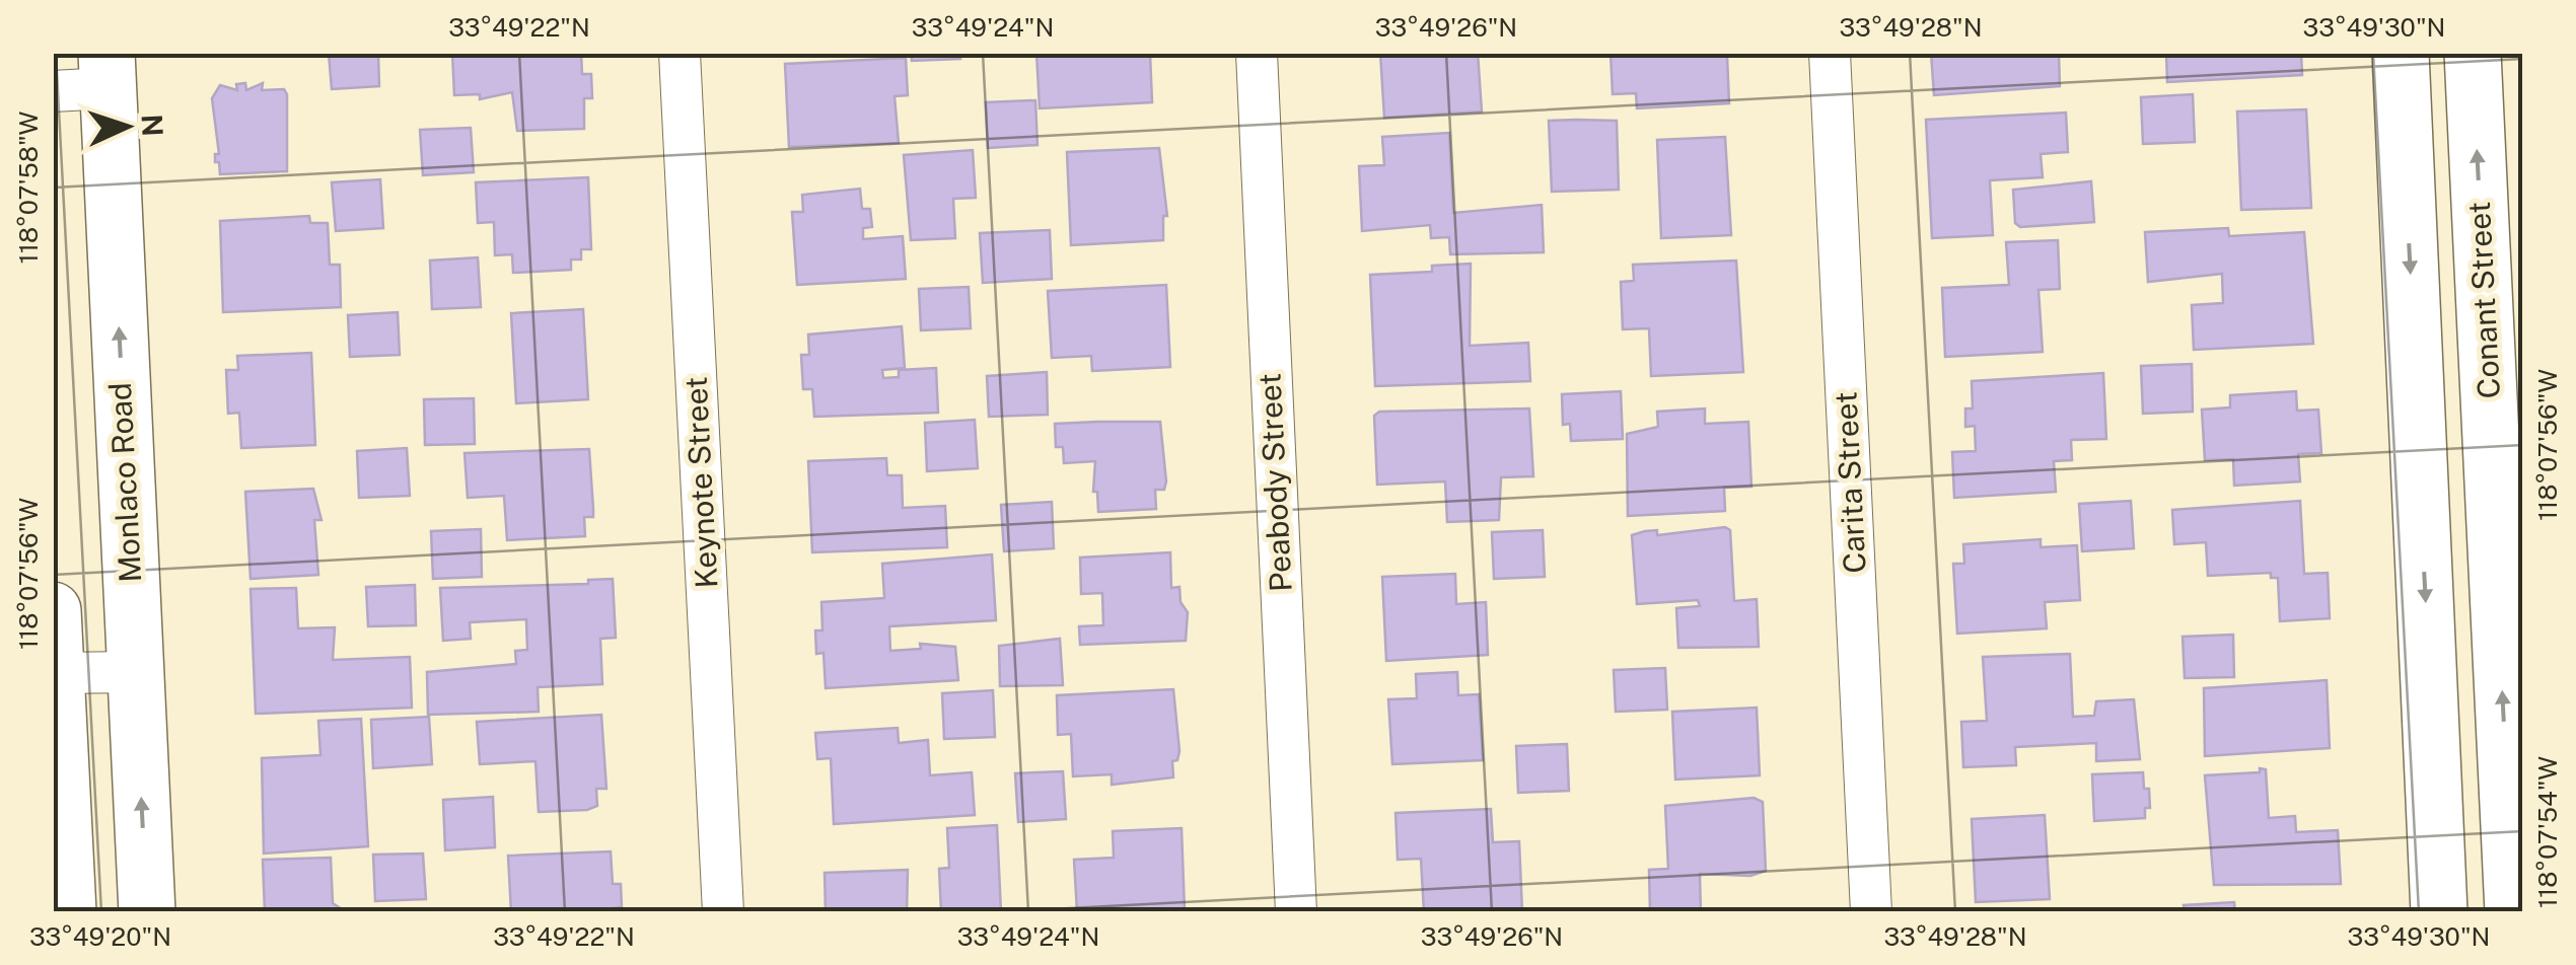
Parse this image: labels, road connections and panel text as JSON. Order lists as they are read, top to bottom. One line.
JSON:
{"streets":{"street":["Conant Street","Monlaco Road","Keynote Street","Peabody Street","Carita Street"]},"north":"right","coordinates":["33°49'22\"N","33°49'24\"N","33°49'26\"N","33°49'28\"N","33°49'30\"N","118°07'58\"W","118°07'56\"W","118°07'54\"W","33°49'20\"N"]}
